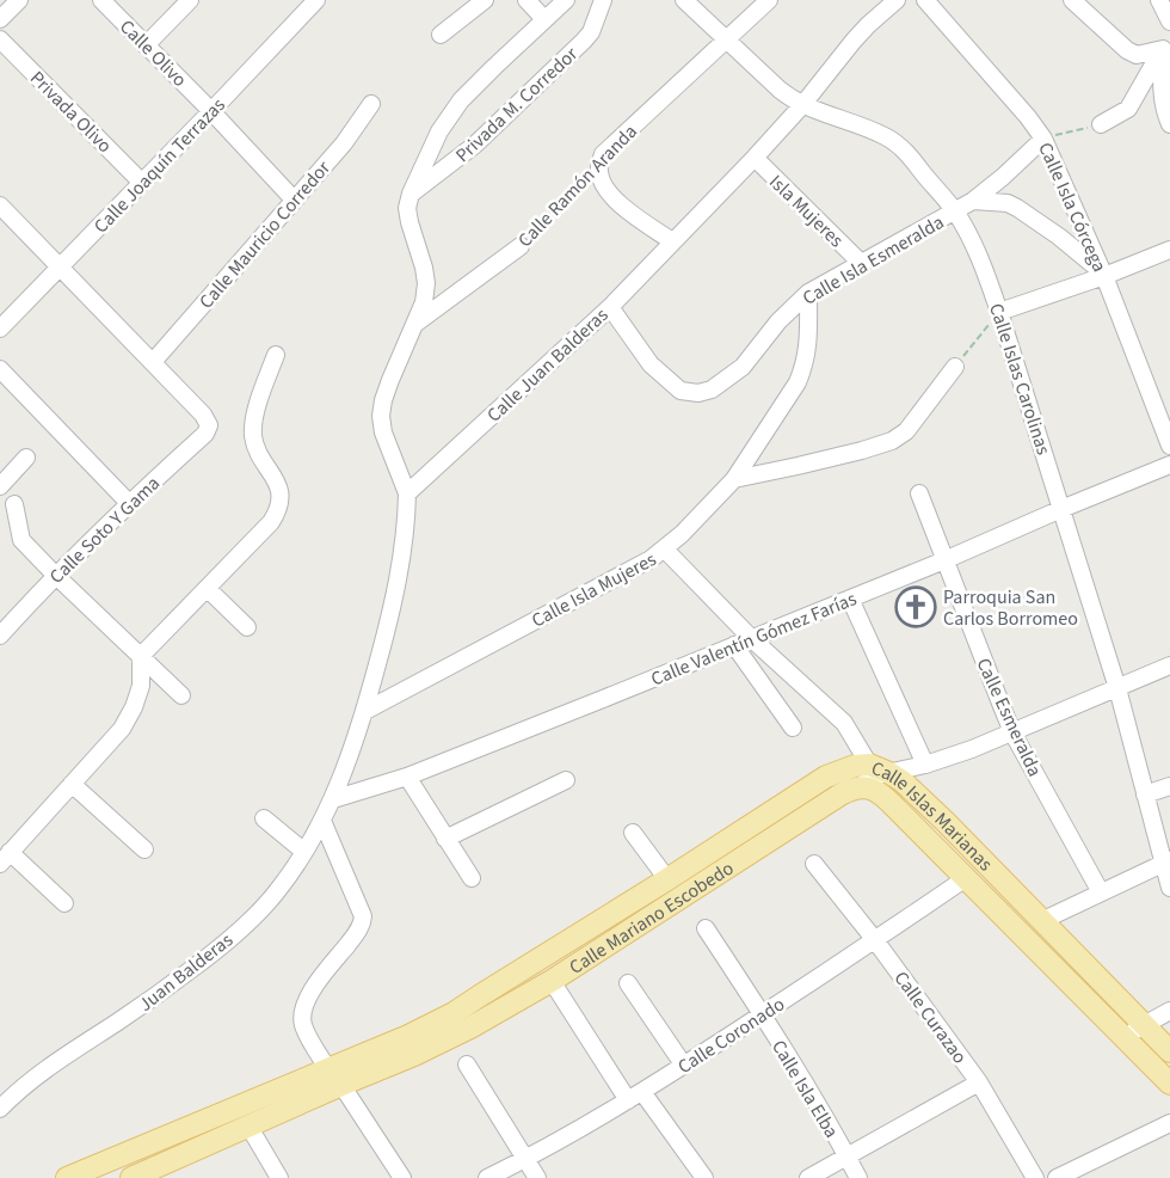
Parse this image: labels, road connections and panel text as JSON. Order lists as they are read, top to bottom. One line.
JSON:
{"streets":{"main road":["Calle Islas Marianas","Calle Mariano Escobedo"],"street":["Calle Olivo","Privada M. Corredor","Privada Olivo","Calle Joaquín Terrazas","Calle Ramón Aranda","Calle Isla Córcega","Isla Mujeres","Calle Mauricio Corredor","Calle Isla Esmeralda","Calle Juan Balderas","Calle Islas Carolinas","Calle Soto Y Gama","Calle Isla Mujeres","Calle Valentín Gómez Farías","Calle Esmeralda","Juan Balderas","Calle Curazao","Calle Coronado","Calle Isla Elba"]},"crossings":[["Calle Olivo","Calle Joaquín Terrazas"],["Calle Olivo","Calle Mauricio Corredor"],["Privada Olivo","Calle Joaquín Terrazas"],["Calle Ramón Aranda","Calle Islas Carolinas"],["Calle Isla Córcega","Calle Isla Esmeralda"],["Isla Mujeres","Calle Isla Esmeralda"],["Isla Mujeres","Calle Juan Balderas"],["Calle Mauricio Corredor","Calle Soto Y Gama"],["Calle Isla Esmeralda","Calle Juan Balderas"],["Calle Isla Esmeralda","Calle Islas Carolinas"],["Calle Isla Esmeralda","Calle Isla Mujeres"],["Calle Juan Balderas","Calle Islas Carolinas"],["Calle Islas Carolinas","Calle Valentín Gómez Farías"],["Calle Islas Carolinas","Calle Mariano Escobedo"],["Calle Isla Mujeres","Calle Islas Marianas"],["Calle Valentín Gómez Farías","Calle Esmeralda"],["Calle Valentín Gómez Farías","Calle Islas Marianas"],["Calle Valentín Gómez Farías","Juan Balderas"],["Calle Esmeralda","Calle Mariano Escobedo"],["Calle Islas Marianas","Calle Mariano Escobedo"],["Calle Islas Marianas","Calle Coronado"],["Calle Curazao","Calle Coronado"],["Calle Coronado","Calle Isla Elba"]],"places":{"church":["Parroquia San Carlos Borromeo"]}}
